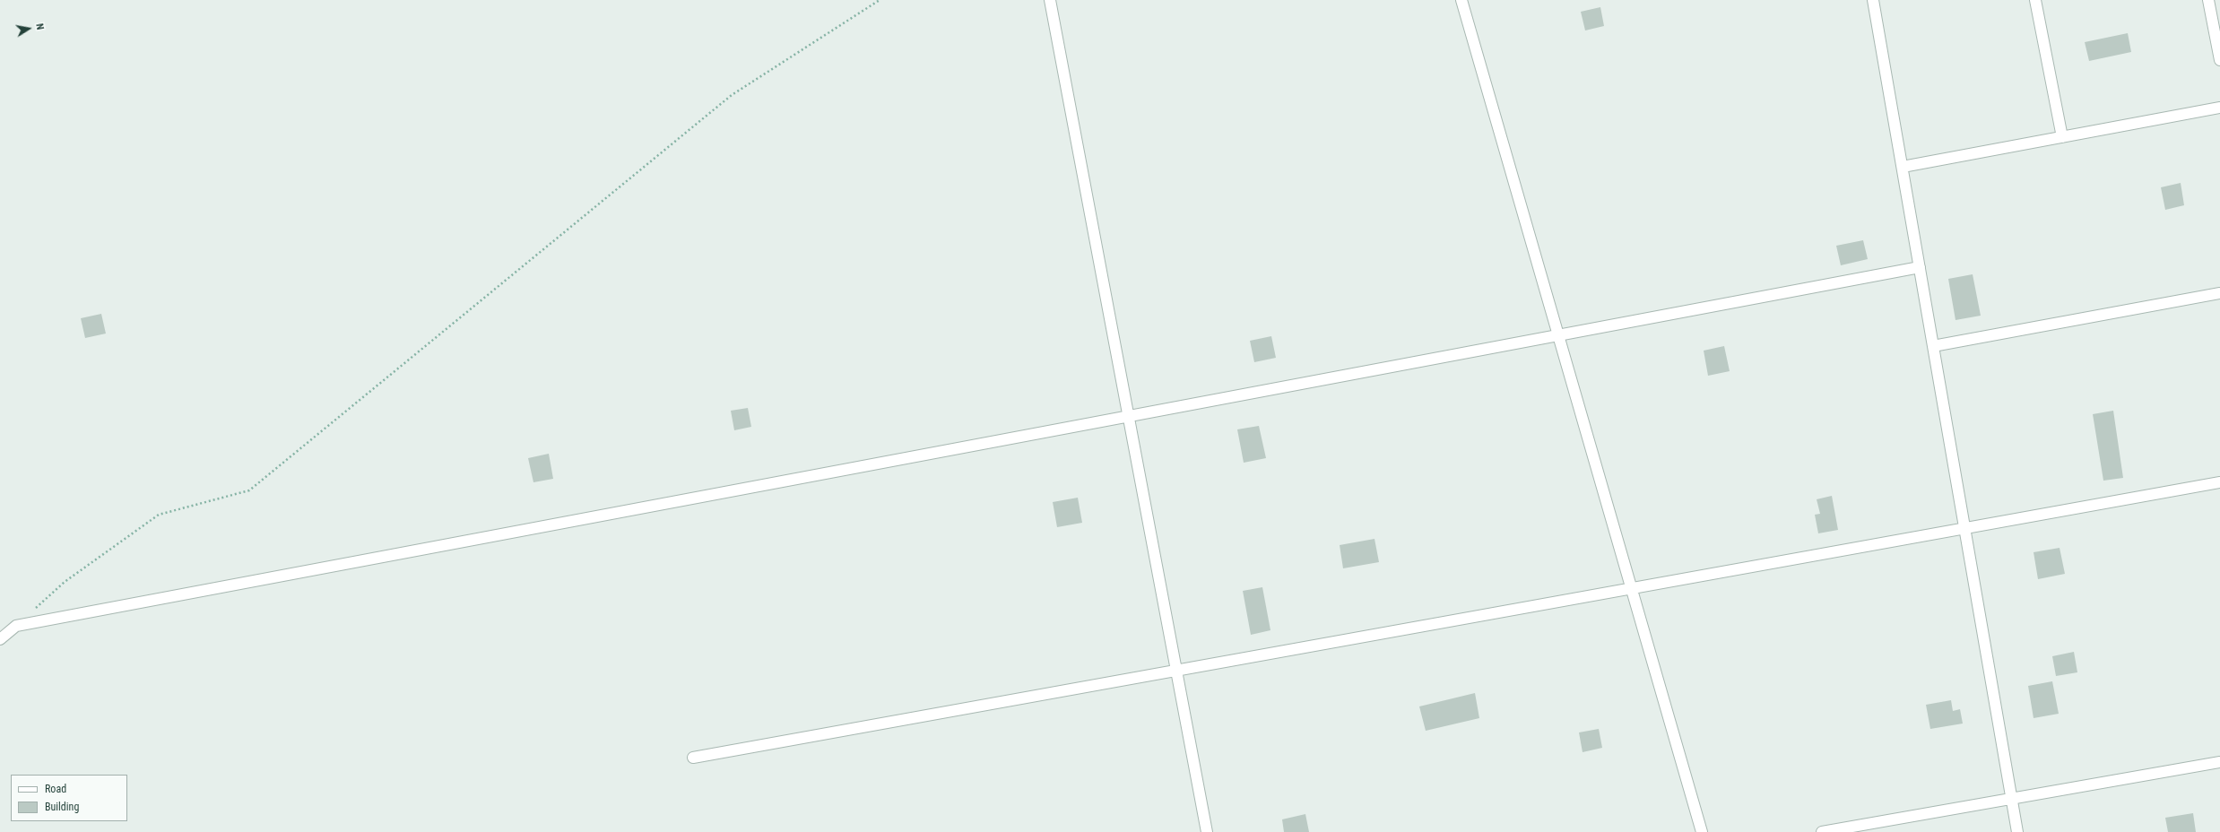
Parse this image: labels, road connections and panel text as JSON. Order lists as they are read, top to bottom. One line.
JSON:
{"legend":["Road","Building"],"north":"right"}
